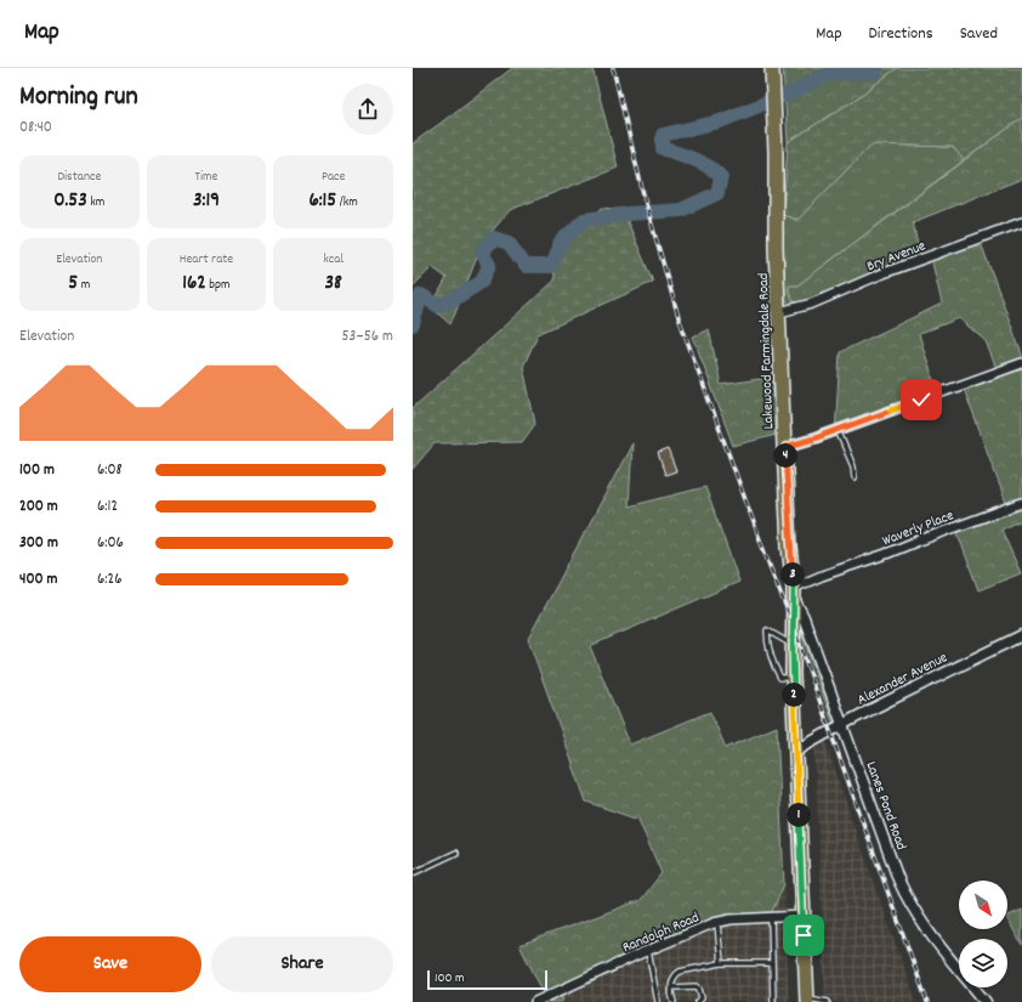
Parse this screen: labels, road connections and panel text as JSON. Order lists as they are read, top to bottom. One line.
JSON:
{"streets":{"main road":["Lakewood Farmingdale Road"],"street":["Bry Avenue","Waverly Place","Alexander Avenue","Lanes Pond Road","Randolph Road"]},"crossings":[["Bry Avenue","Lakewood Farmingdale Road"],["Lakewood Farmingdale Road","Waverly Place"],["Lakewood Farmingdale Road","Alexander Avenue"],["Lakewood Farmingdale Road","Lanes Pond Road"],["Lakewood Farmingdale Road","Randolph Road"],["Waverly Place","Lanes Pond Road"],["Alexander Avenue","Lanes Pond Road"]],"scale_bar":"100 m","north":"bottom right","page":{"header":"Map","nav":["Map","Directions","Saved"],"heading":["Morning run","08:40"],"stats":[["Distance","0.53 km"],["Time","3:19"],["Pace","6:15 /km"],["Elevation","5 m"],["Heart rate","162 bpm"],["kcal","38"]],"chart":["Elevation","53–56 m"],"pins":["4","3","2","1"],"list":[{"name":"100 m","note":"6:08"},{"name":"200 m","note":"6:12"},{"name":"300 m","note":"6:06"},{"name":"400 m","note":"6:26"}],"buttons":["Save","Share"],"scale":"100 m"}}
